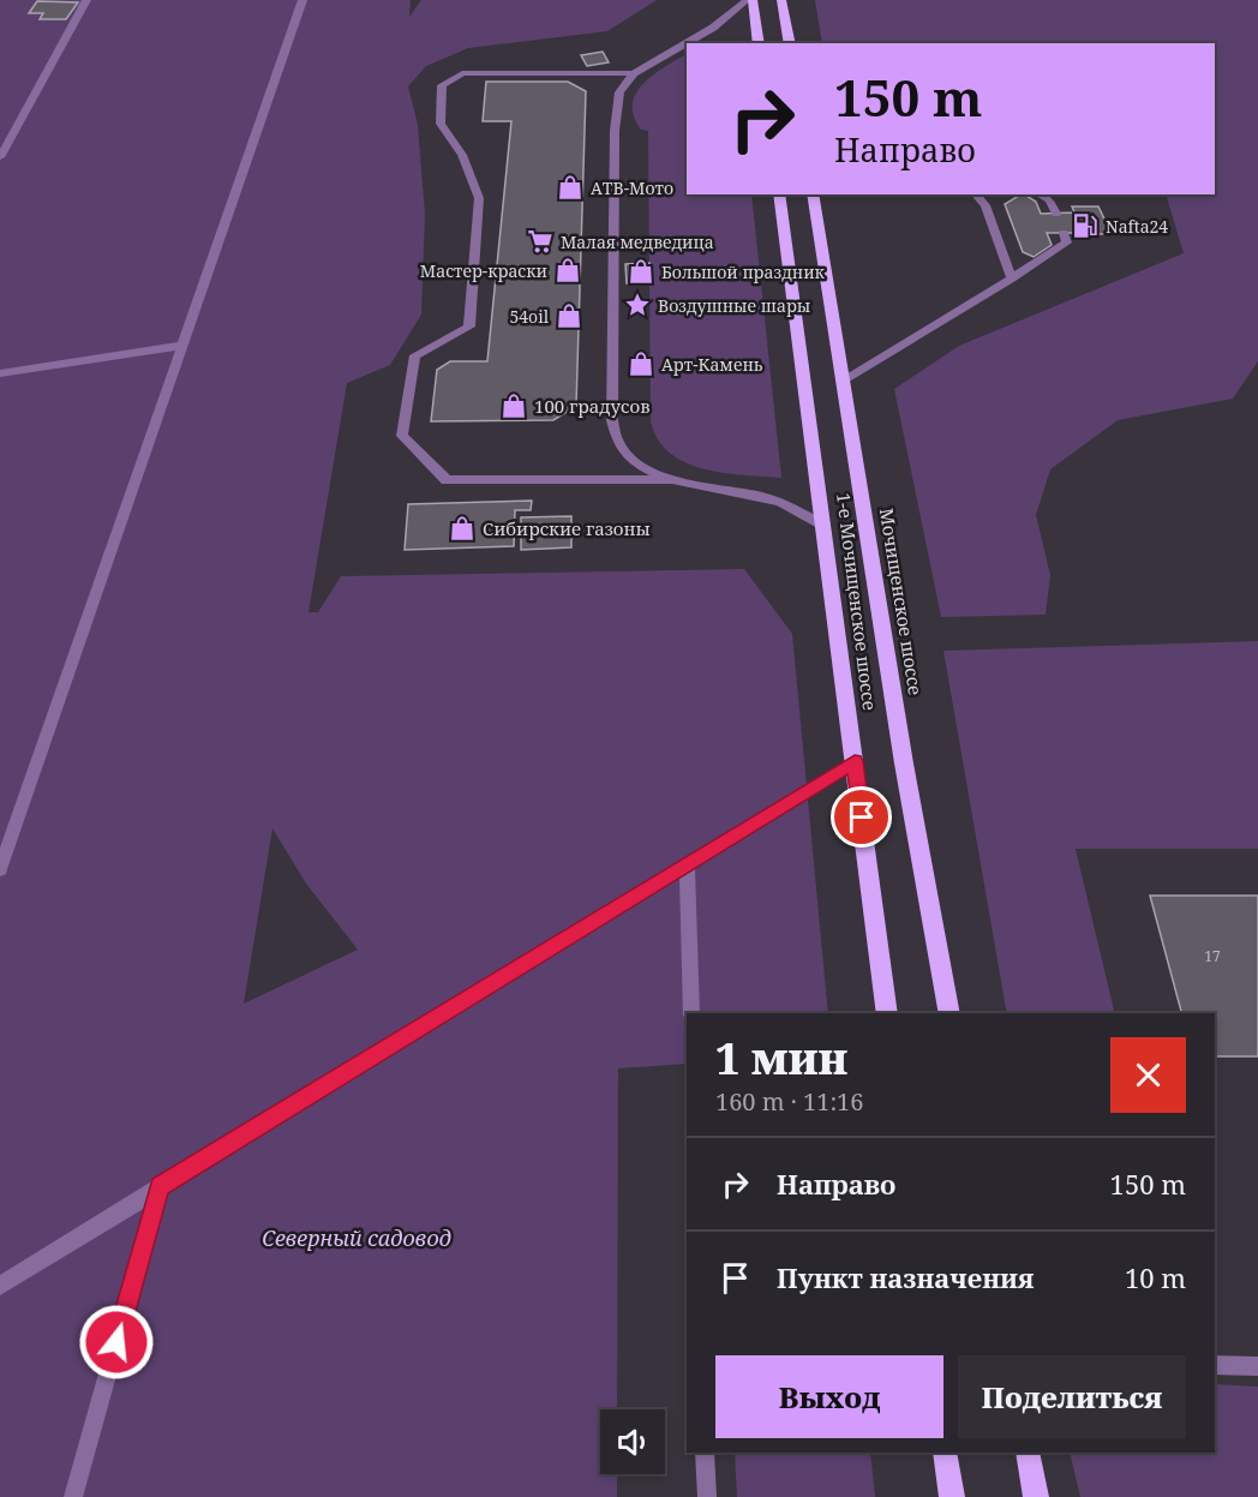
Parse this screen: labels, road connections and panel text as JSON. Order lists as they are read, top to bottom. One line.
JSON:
{"streets":{"main road":["1-е Мочищенское шоссе","Мочищенское шоссе"]},"parks":["Северный садовод"],"places":{"shop":["АТВ-Мото","Мастер-краски","Большой праздник","54oil","Арт-Камень","100 градусов","Сибирские газоны"],"fuel station":["Nafta24"],"supermarket":["Малая медведица"],"place":["Воздушные шары"]},"house_numbers":["17"],"page":{"turn":["150 m","Направо"],"heading":["1 мин","160 m · 11:16"],"list":[{"name":"Направо","value":"150 m"},{"name":"Пункт назначения","value":"10 m"}],"buttons":["Выход","Поделиться"]}}
